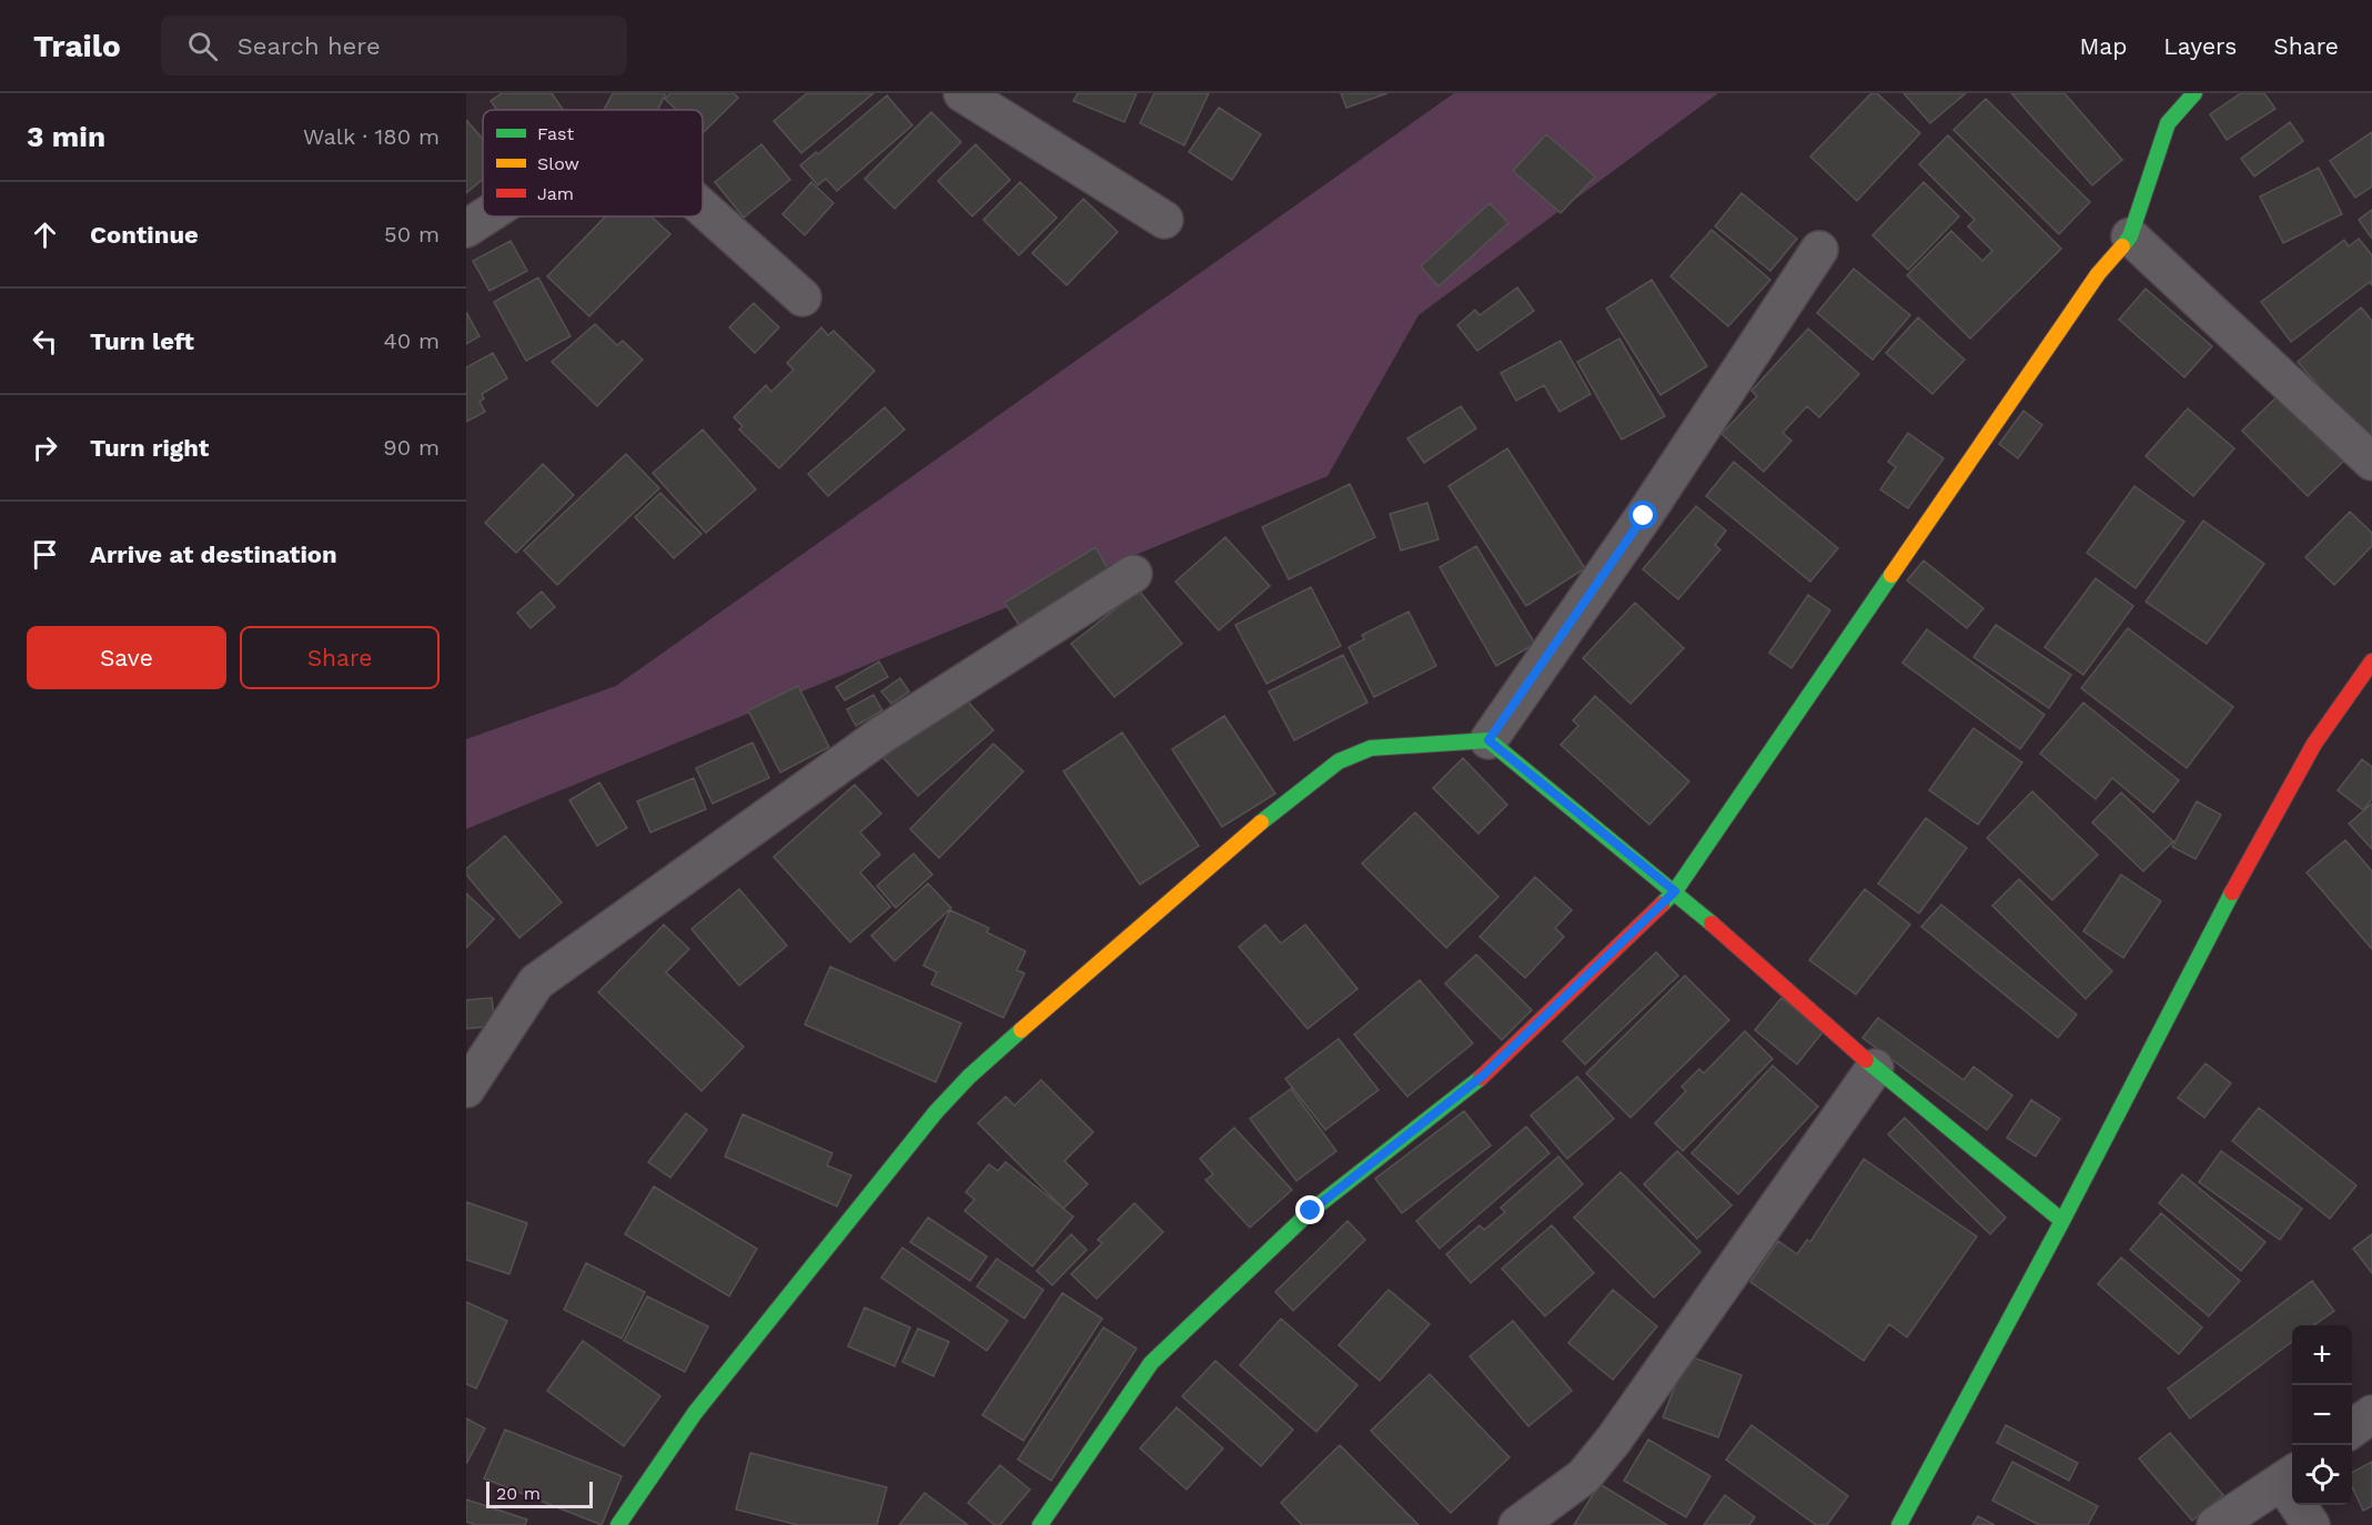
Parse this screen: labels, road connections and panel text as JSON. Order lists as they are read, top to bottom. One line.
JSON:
{"legend":["Fast","Slow","Jam"],"scale_bar":"20 m","page":{"header":"Trailo","search":"Search here","nav":["Map","Layers","Share"],"heading":["3 min","Walk · 180 m"],"list":[["Continue","50 m"],["Turn left","40 m"],["Turn right","90 m"],"Arrive at destination"],"buttons":["Save","Share"],"map_buttons":["+","−"],"scale":"20 m"}}
